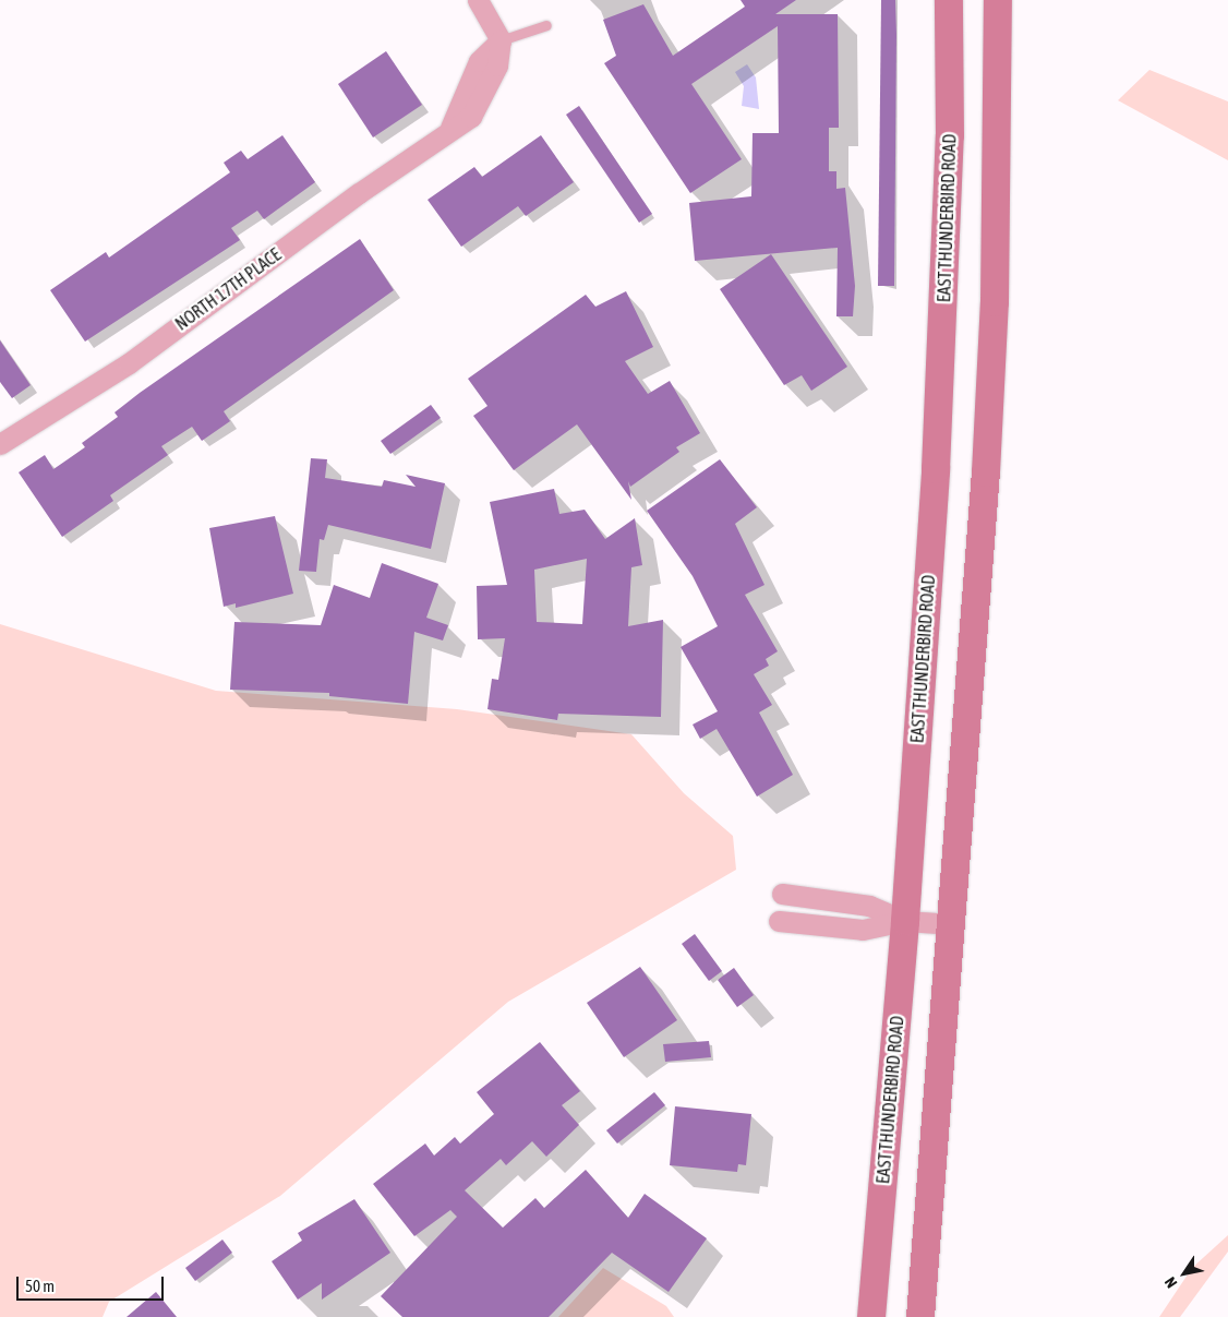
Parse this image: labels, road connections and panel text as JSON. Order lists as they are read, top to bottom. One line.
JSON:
{"streets":{"main road":["EAST THUNDERBIRD ROAD"],"street":["NORTH 17TH PLACE"]},"scale_bar":"50 m","north":"bottom left"}
